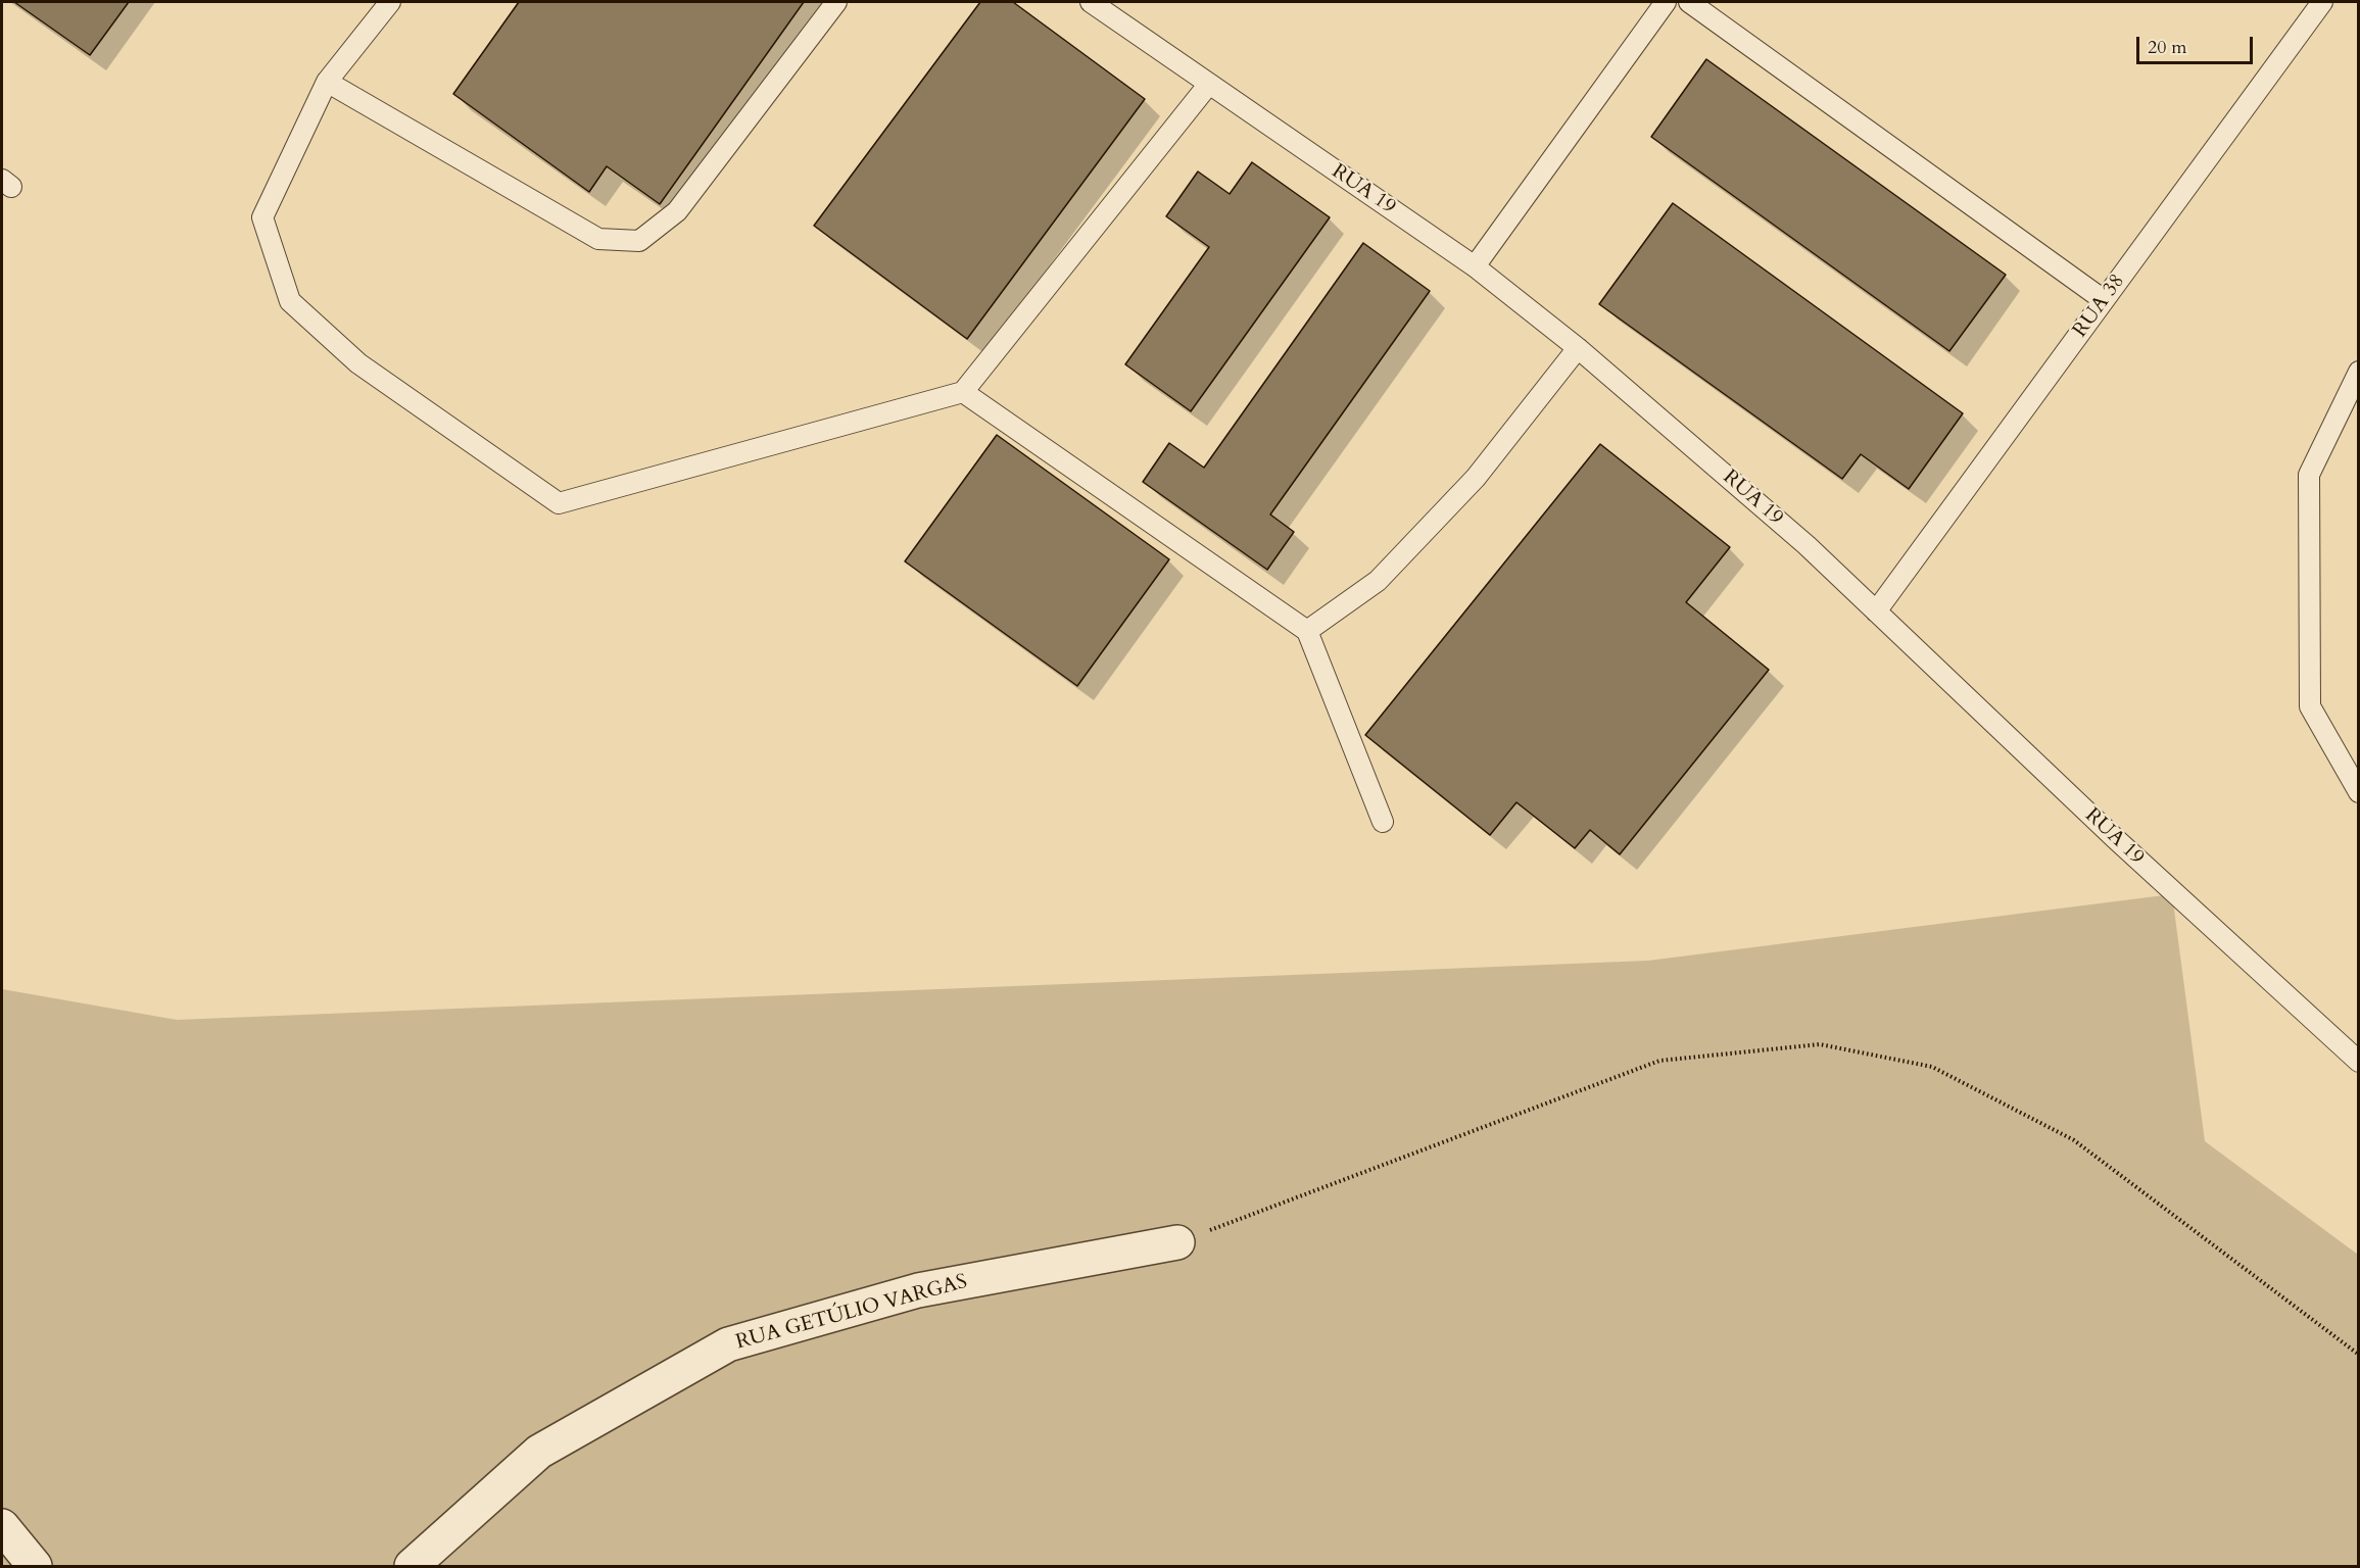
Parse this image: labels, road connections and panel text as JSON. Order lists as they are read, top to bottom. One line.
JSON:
{"streets":{"street":["RUA GETÚLIO VARGAS"],"lane":["RUA 19","RUA 38"]},"crossings":[["RUA 19","RUA 38"]],"scale_bar":"20 m"}
